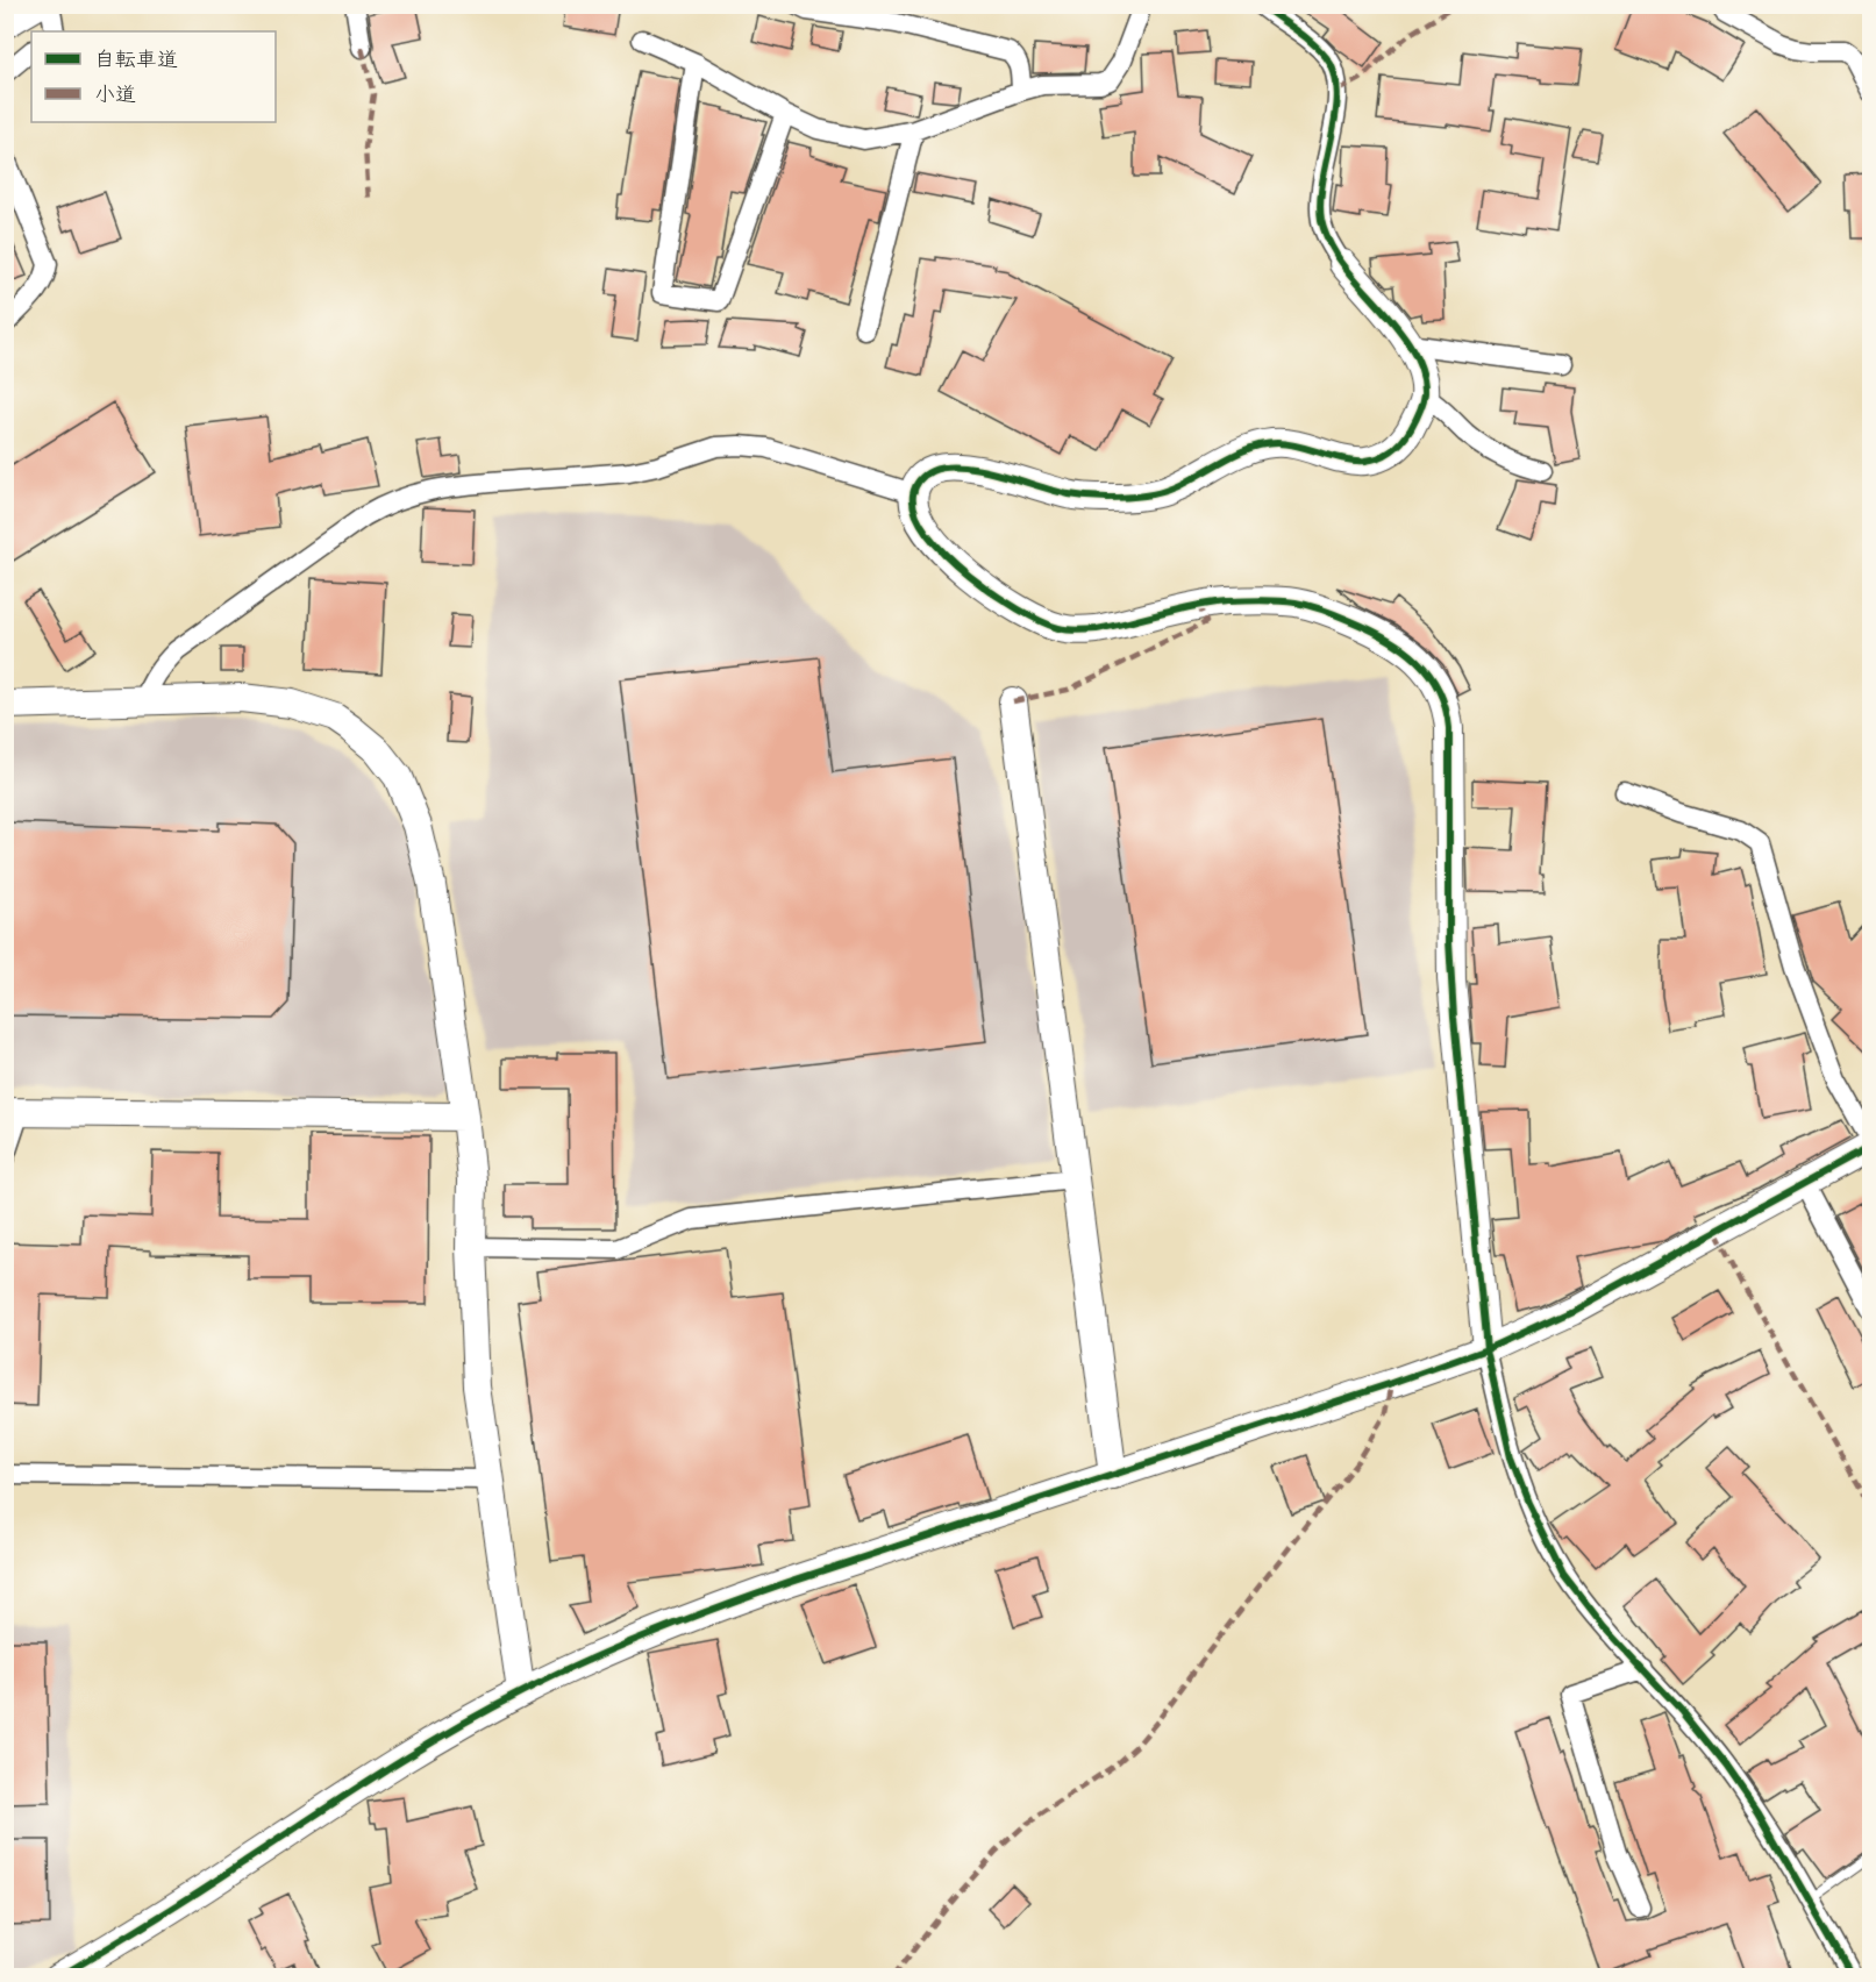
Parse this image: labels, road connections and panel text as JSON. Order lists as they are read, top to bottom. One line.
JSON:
{"legend":["自転車道","小道"]}
